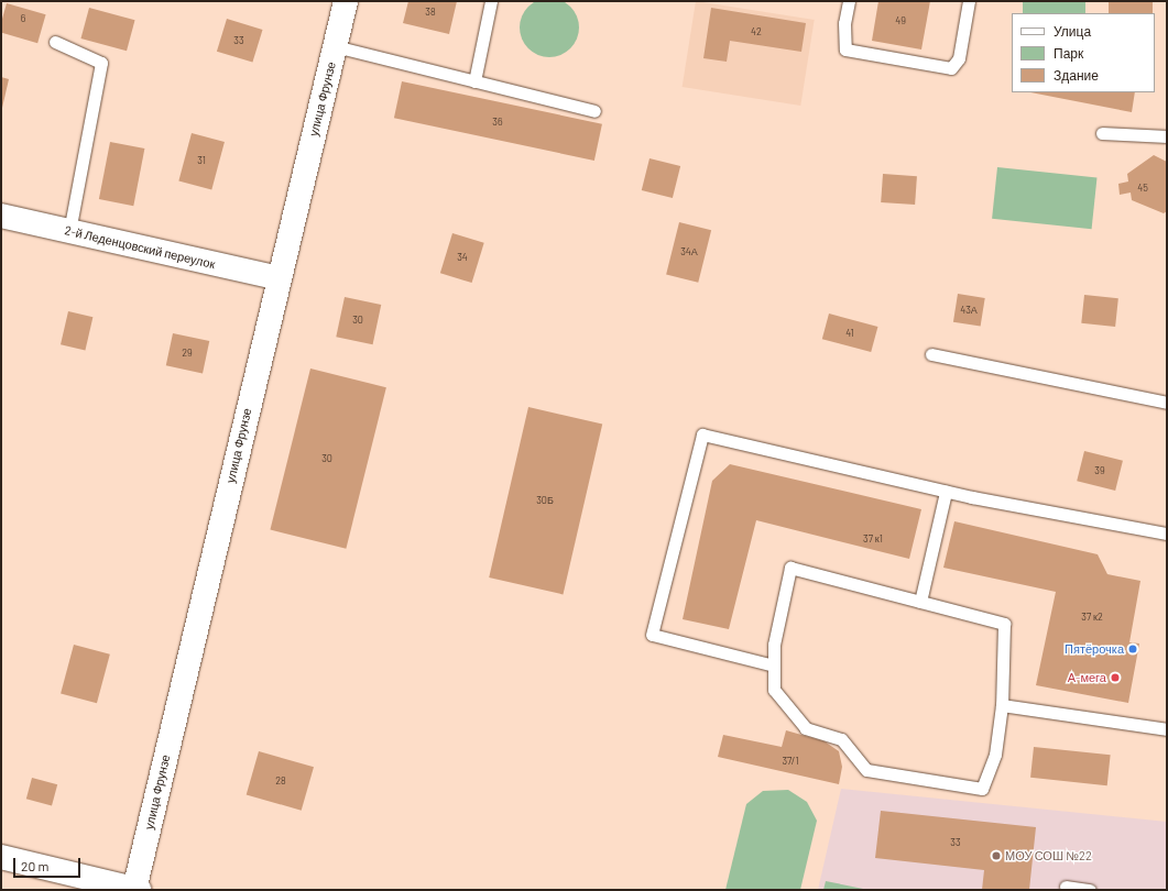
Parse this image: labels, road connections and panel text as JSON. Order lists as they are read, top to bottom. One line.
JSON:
{"streets":{"street":["улица Фрунзе","2-й Леденцовский переулок"]},"crossings":[["улица Фрунзе","2-й Леденцовский переулок"]],"places":["Пятёрочка","А-мега","МОУ СОШ №22"],"house_numbers":["38","6","49","42","33","36","31","45","34А","34","43А","30","41","29","30","39","30Б","37 к1","37 к2","37/1","28","33"],"legend":["Улица","Парк","Здание"],"scale_bar":"20 m"}
